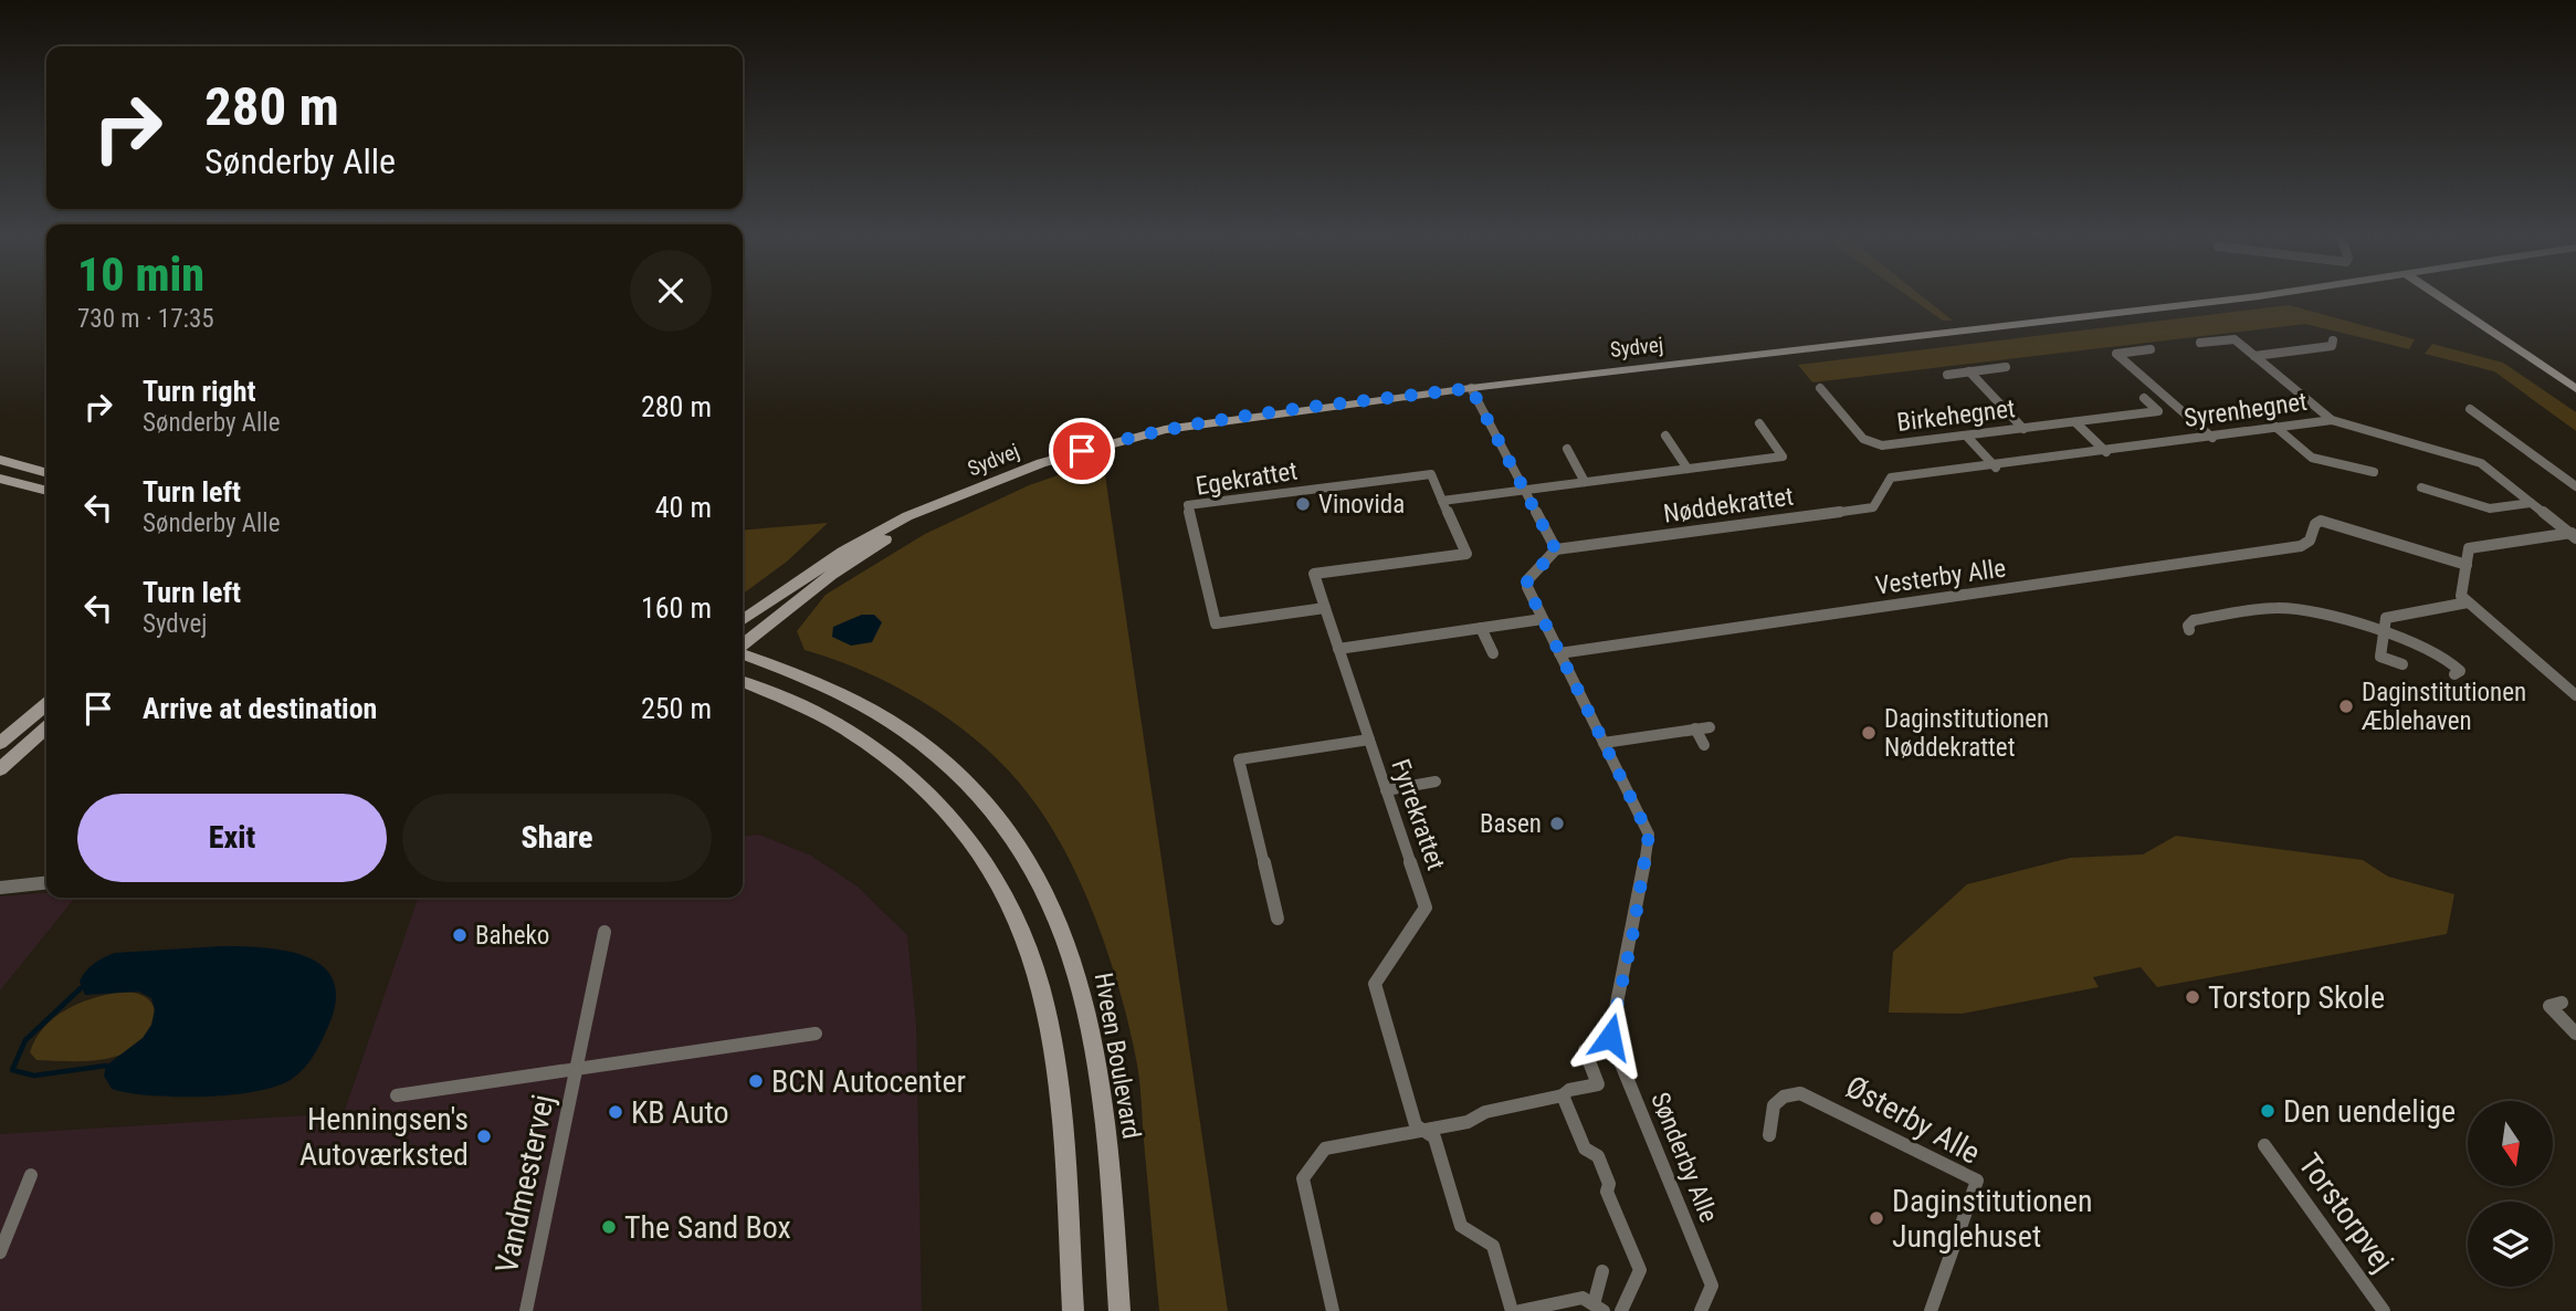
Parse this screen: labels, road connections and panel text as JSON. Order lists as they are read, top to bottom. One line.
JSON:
{"streets":{"main road":["Sydvej","Hveen Boulevard"],"street":["Syrenhegnet","Birkehegnet","Egekrattet","Nøddekrattet","Vesterby Alle","Fyrrekrattet","Østerby Alle","Sønderby Alle","Vandmestervej","Torstorpvej"]},"crossings":[["Syrenhegnet","Nøddekrattet"],["Egekrattet","Fyrrekrattet"],["Nøddekrattet","Sønderby Alle"],["Vesterby Alle","Sønderby Alle"]],"places":["Vinovida","Daginstitutionen Æblehaven","Daginstitutionen Nøddekrattet","Basen","Baheko","Torstorp Skole","BCN Autocenter","Den uendelige","KB Auto","Henningsen's Autoværksted","Daginstitutionen Junglehuset","The Sand Box"],"north":"bottom","page":{"turn":["280 m","Sønderby Alle"],"heading":["10 min","730 m · 17:35"],"list":[{"name":"Turn right","note":"Sønderby Alle","value":"280 m"},{"name":"Turn left","note":"Sønderby Alle","value":"40 m"},{"name":"Turn left","note":"Sydvej","value":"160 m"},{"name":"Arrive at destination","value":"250 m"}],"buttons":["Exit","Share"]}}
